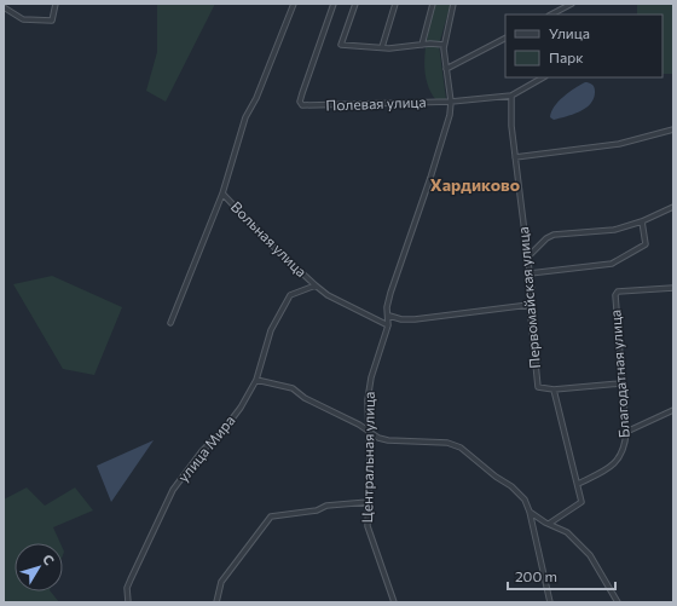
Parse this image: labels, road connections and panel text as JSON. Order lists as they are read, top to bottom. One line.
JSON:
{"streets":{"street":["Полевая улица","Вольная улица","Первомайская улица","Благодатная улица","улица Мира","Центральная улица"]},"crossings":[["Полевая улица","Первомайская улица"],["Полевая улица","Центральная улица"],["Вольная улица","улица Мира"],["Вольная улица","Центральная улица"]],"districts":["Хардиково"],"legend":["Улица","Парк"],"scale_bar":"200 m","north":"top right"}
